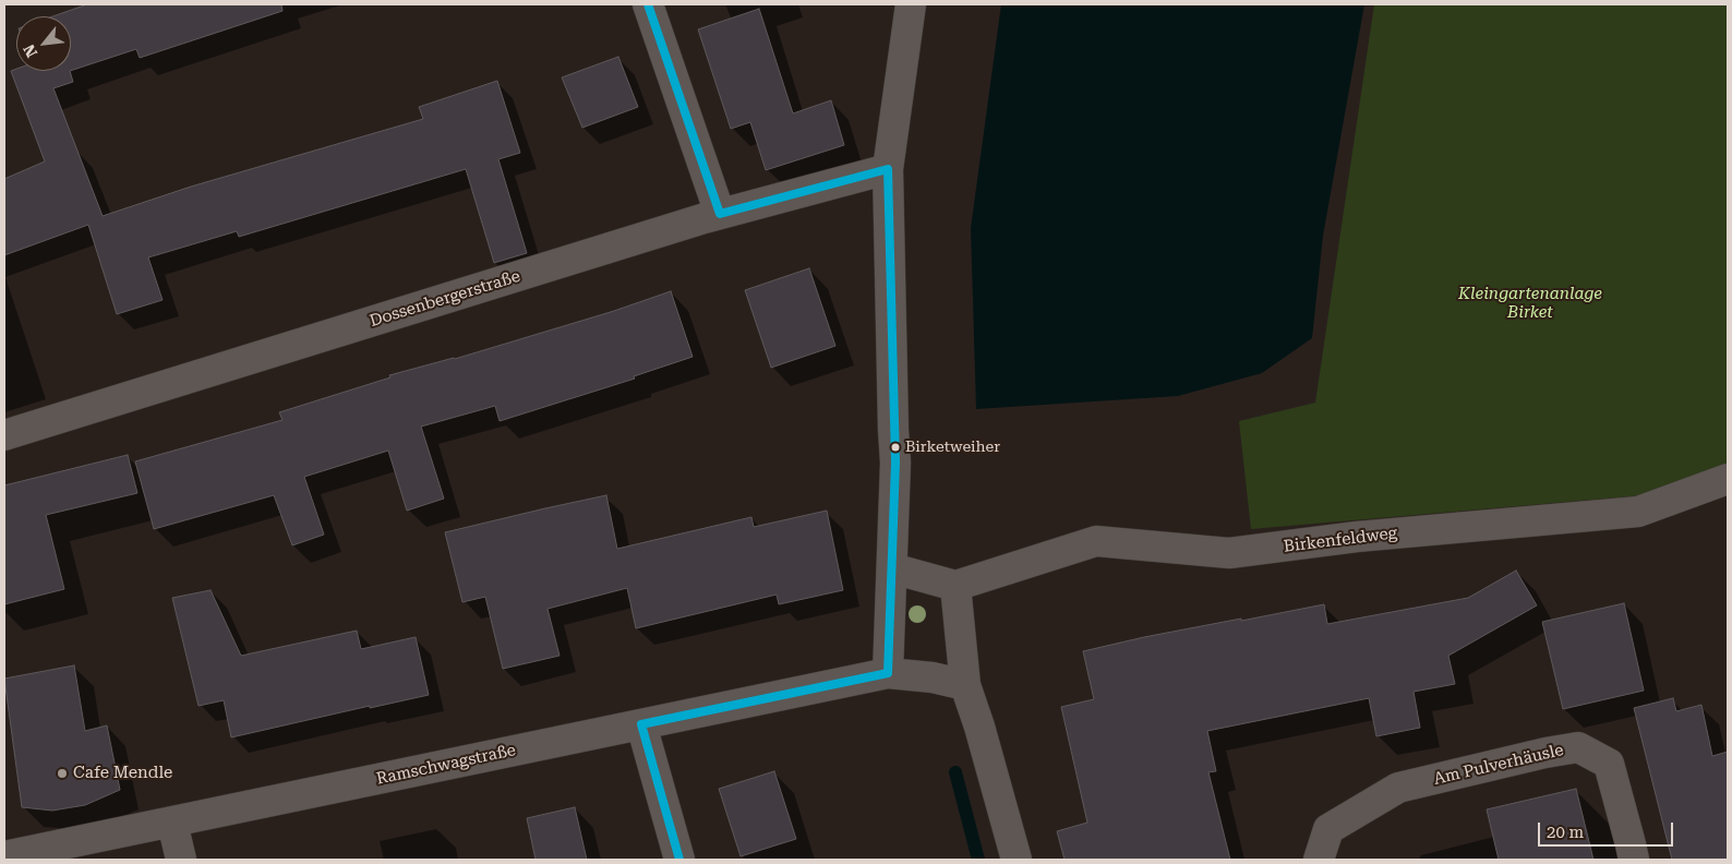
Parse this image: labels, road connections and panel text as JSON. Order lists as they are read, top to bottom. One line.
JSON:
{"streets":{"street":["Dossenbergerstraße","Birkenfeldweg","Ramschwagstraße","Am Pulverhäusle"]},"parks":["Kleingartenanlage Birket"],"places":["Birketweiher","Cafe Mendle"],"scale_bar":"20 m","north":"bottom left"}
